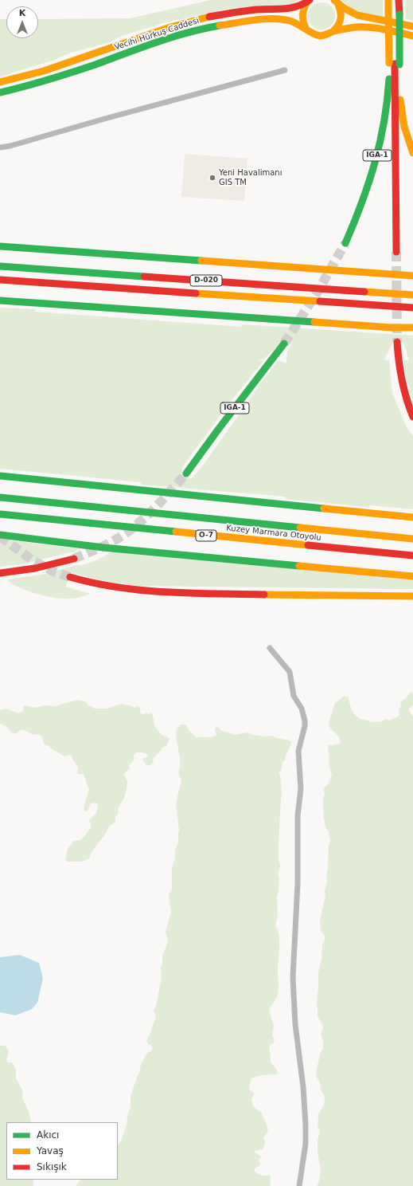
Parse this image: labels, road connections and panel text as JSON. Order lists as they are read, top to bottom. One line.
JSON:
{"streets":{"main road":["Vecihi Hürkuş Caddesi","IGA-1","D-020","Kuzey Marmara Otoyolu","O-7"]},"places":["Yeni Havalimanı GIS TM"],"legend":["Akıcı","Yavaş","Sıkışık"],"north":"top"}
